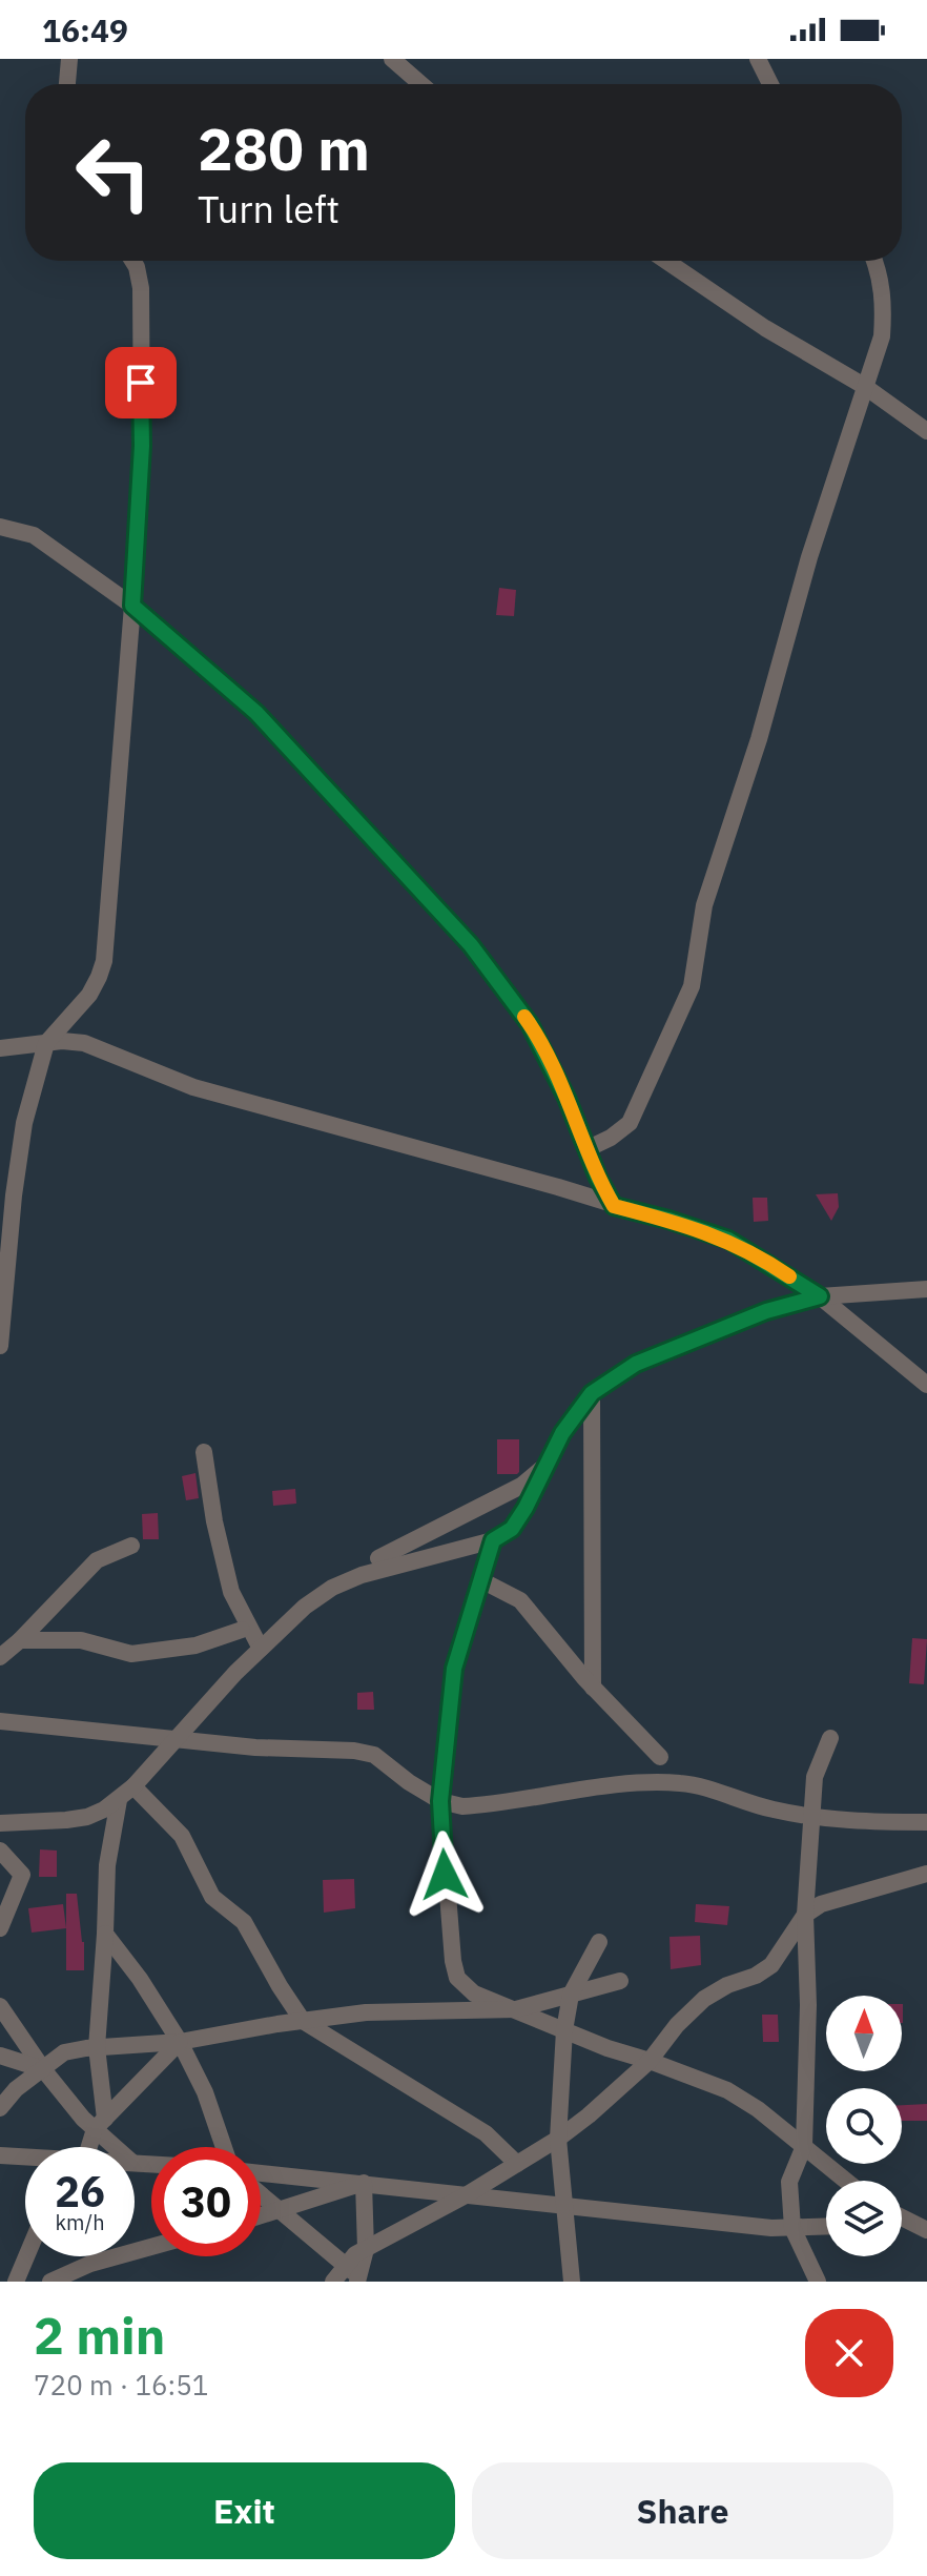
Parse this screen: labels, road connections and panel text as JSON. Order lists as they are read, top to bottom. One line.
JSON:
{"north":"top","page":{"status":"16:49","turn":["280 m","Turn left"],"speed":"26 km/h","limit":"30","heading":["2 min","720 m · 16:51"],"buttons":["Exit","Share"]}}
